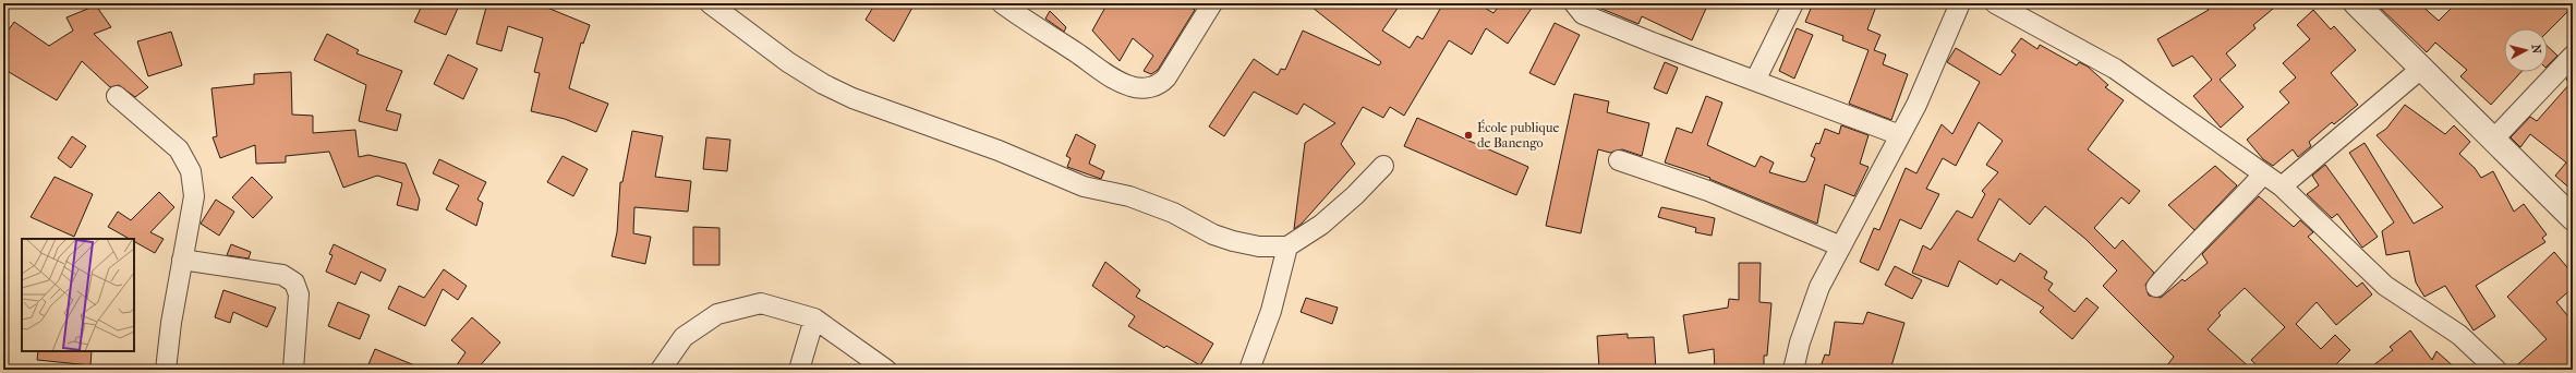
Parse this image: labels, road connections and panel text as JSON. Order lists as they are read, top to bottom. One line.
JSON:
{"places":["École publique de Banengo"],"north":"right"}
